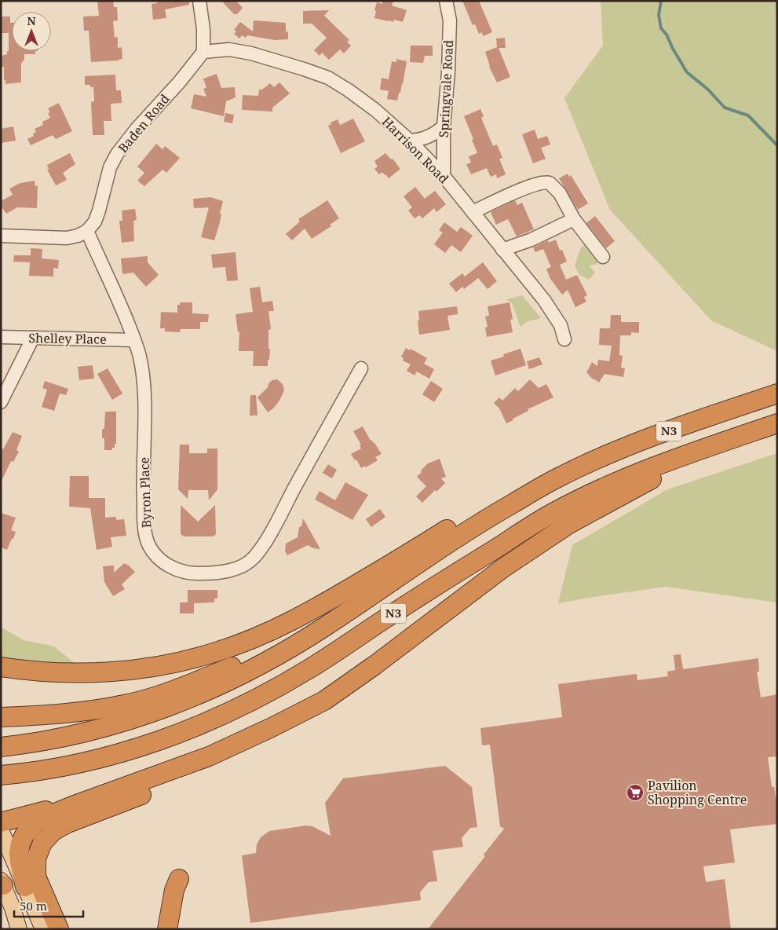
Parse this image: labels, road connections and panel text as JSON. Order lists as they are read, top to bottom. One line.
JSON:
{"streets":{"highway":["N3"],"street":["Springvale Road","Baden Road","Harrison Road","Shelley Place","Byron Place"]},"crossings":[["Springvale Road","Harrison Road"],["Baden Road","Harrison Road"],["Baden Road","Byron Place"],["Shelley Place","Byron Place"]],"places":{"supermarket":["Pavilion Shopping Centre"]},"scale_bar":"50 m","north":"top"}
